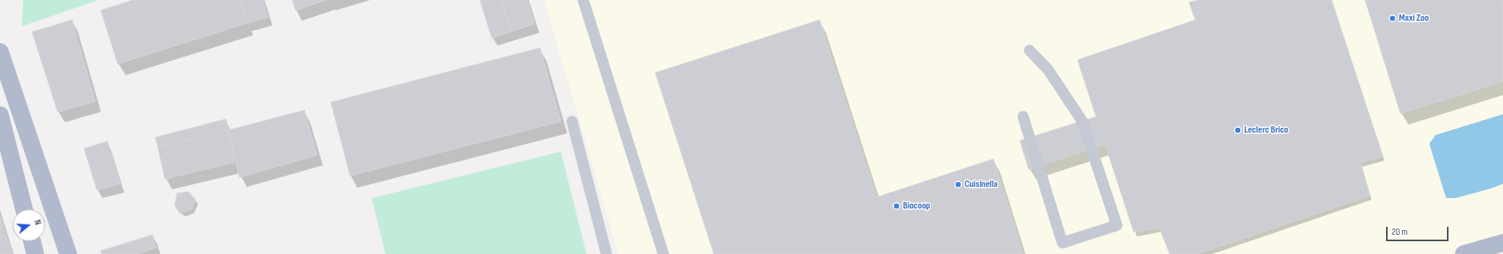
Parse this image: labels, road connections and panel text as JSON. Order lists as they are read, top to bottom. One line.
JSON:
{"places":["Maxi Zoo","Leclerc Brico","Cuisinella","Biocoop"],"scale_bar":"20 m","north":"right"}
